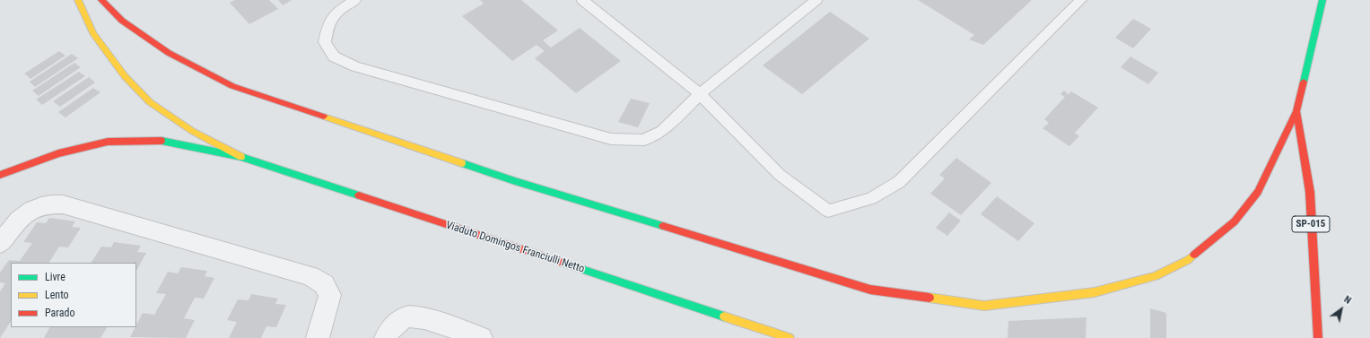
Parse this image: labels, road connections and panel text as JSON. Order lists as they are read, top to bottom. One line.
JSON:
{"streets":{"main road":["SP-015","Viaduto Domingos Franciulli Netto"]},"legend":["Livre","Lento","Parado"],"north":"top right"}
